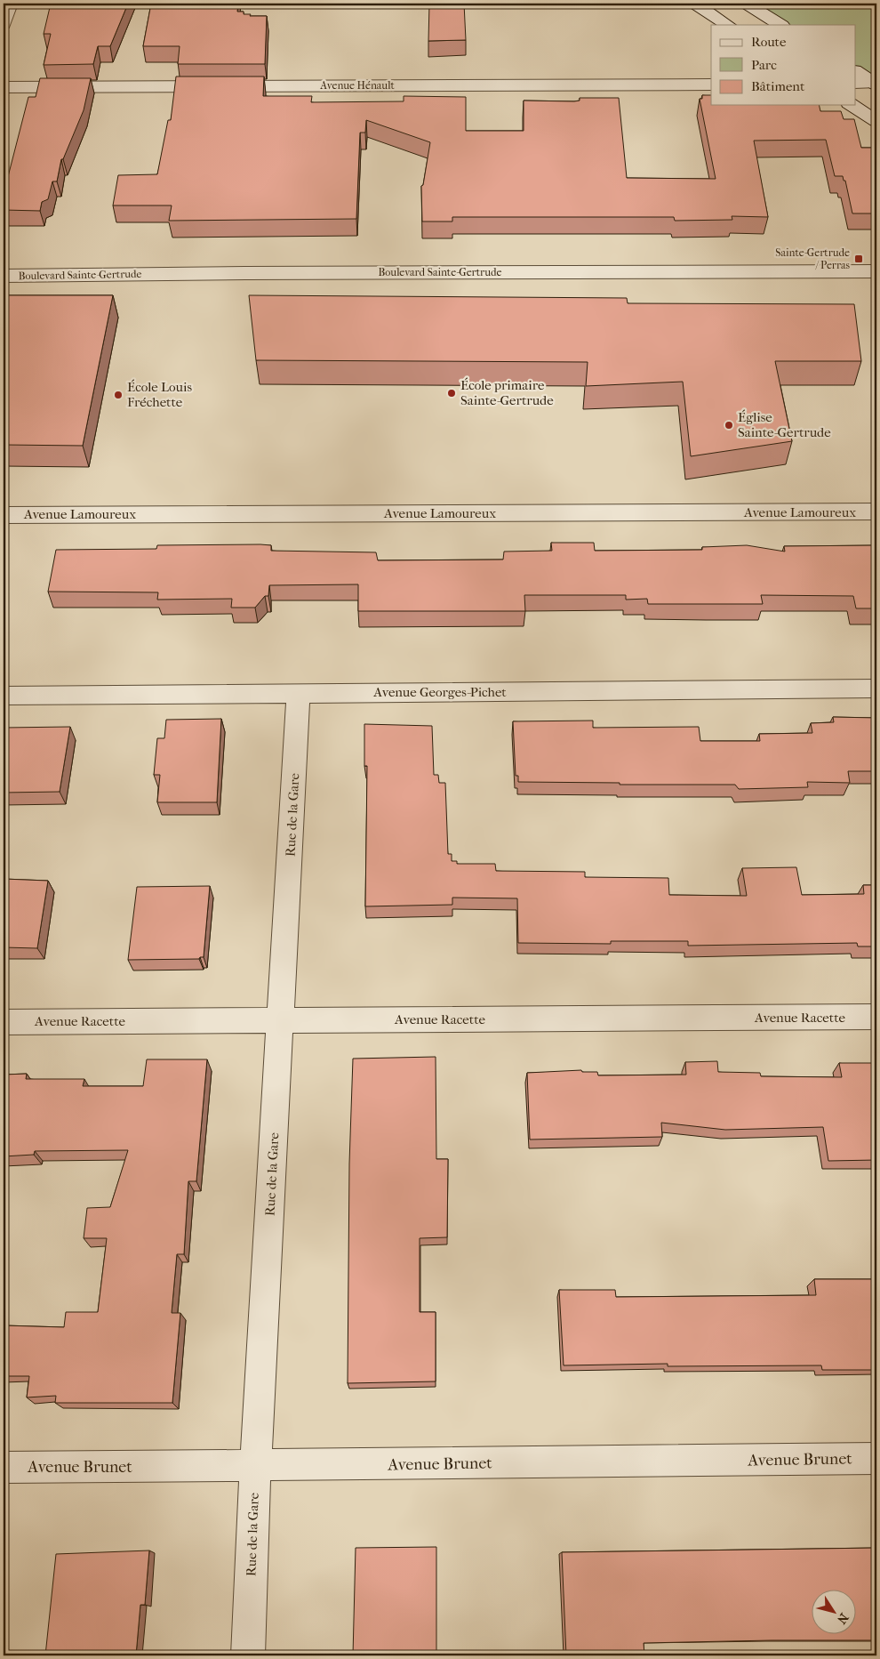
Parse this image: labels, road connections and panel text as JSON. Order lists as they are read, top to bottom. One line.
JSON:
{"streets":{"street":["Avenue Hénault","Boulevard Sainte-Gertrude","Avenue Lamoureux","Avenue Georges-Pichet","Rue de la Gare","Avenue Racette","Avenue Brunet"]},"crossings":[["Avenue Georges-Pichet","Rue de la Gare"],["Rue de la Gare","Avenue Racette"],["Rue de la Gare","Avenue Brunet"]],"places":{"transit":["Sainte-Gertrude / Perras"],"other":["École primaire Sainte-Gertrude","École Louis Fréchette","Église Sainte-Gertrude"]},"legend":["Route","Parc","Bâtiment"],"north":"bottom right"}
